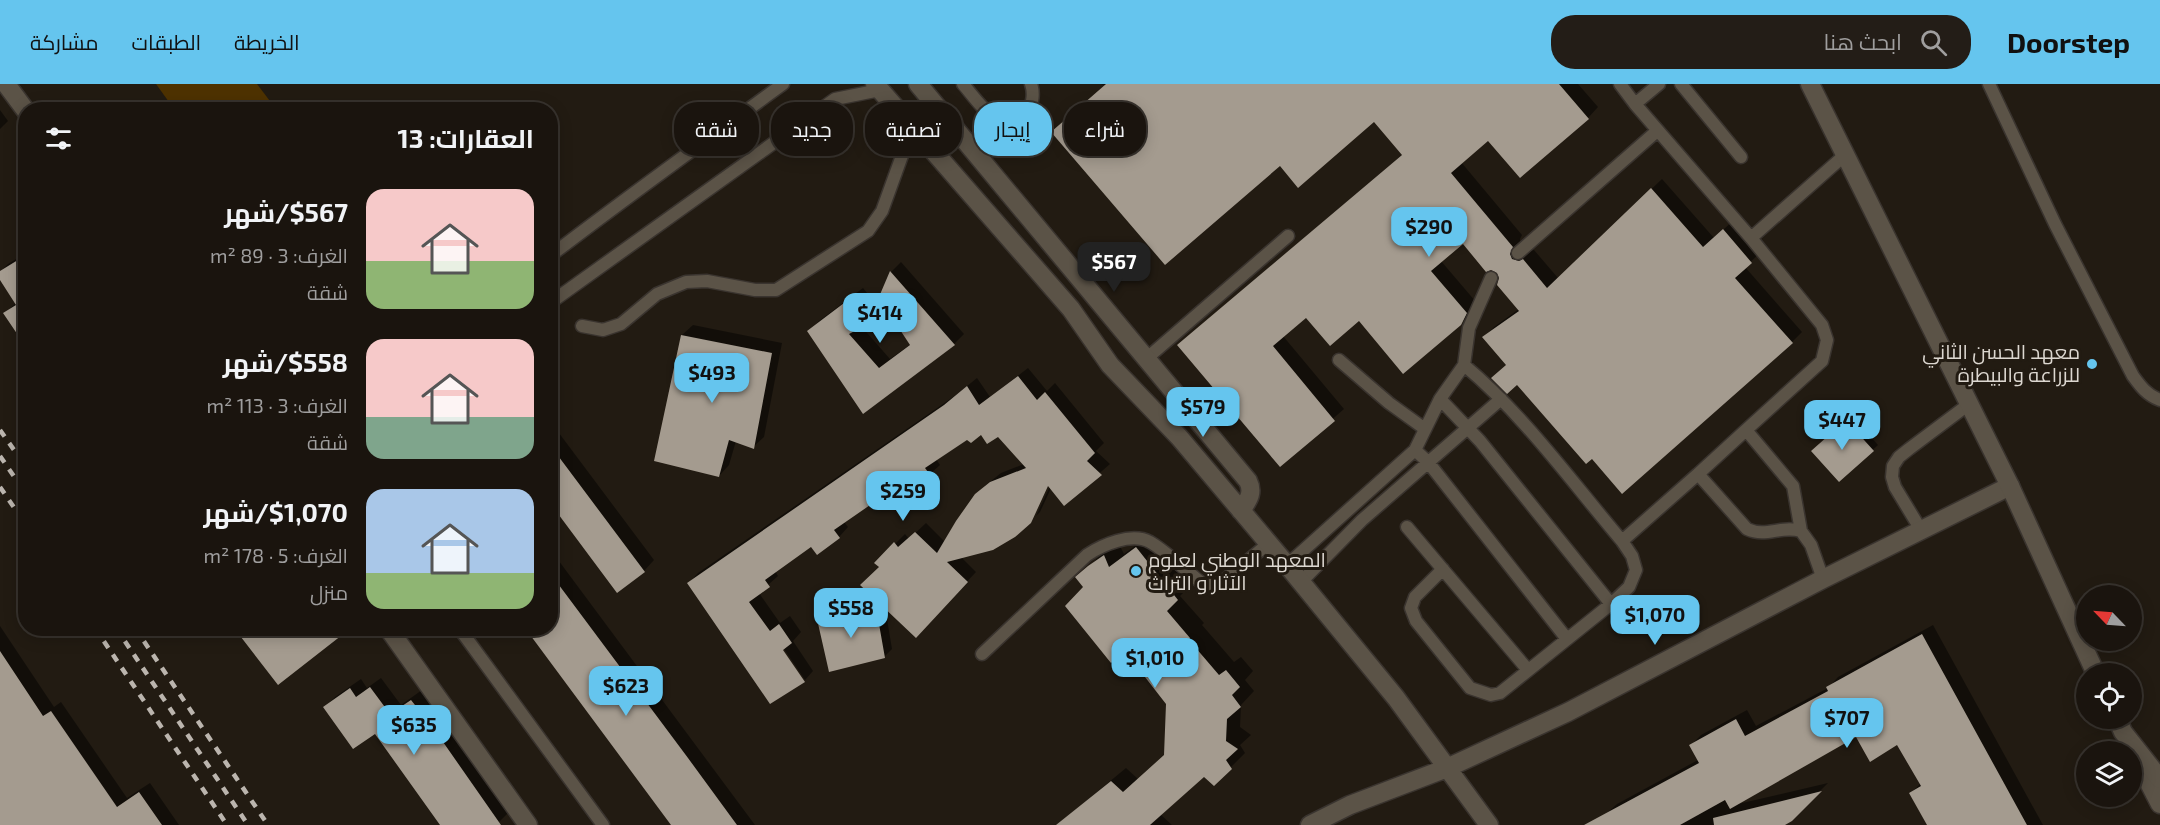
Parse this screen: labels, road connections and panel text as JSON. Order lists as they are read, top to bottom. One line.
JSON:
{"places":["معهد الحسن الثاني للزراعة والبيطرة","المعهد الوطني لعلوم الآثار و التراث"],"north":"top left","page":{"header":"Doorstep","search":"ابحث هنا","nav":["الخريطة","الطبقات","مشاركة"],"chip":["شراء","إيجار","تصفية","جديد","شقة"],"heading":"العقارات: 13","list":[{"name":"$567/شهر","note":"الغرف: 3 · 89 m² · شقة"},{"name":"$558/شهر","note":"الغرف: 3 · 113 m² · شقة"},{"name":"$1,070/شهر","note":"الغرف: 5 · 178 m² · منزل"}],"price":["$290","$567","$414","$493","$579","$447","$259","$558","$1,070","$1,010","$623","$707","$635"]}}
